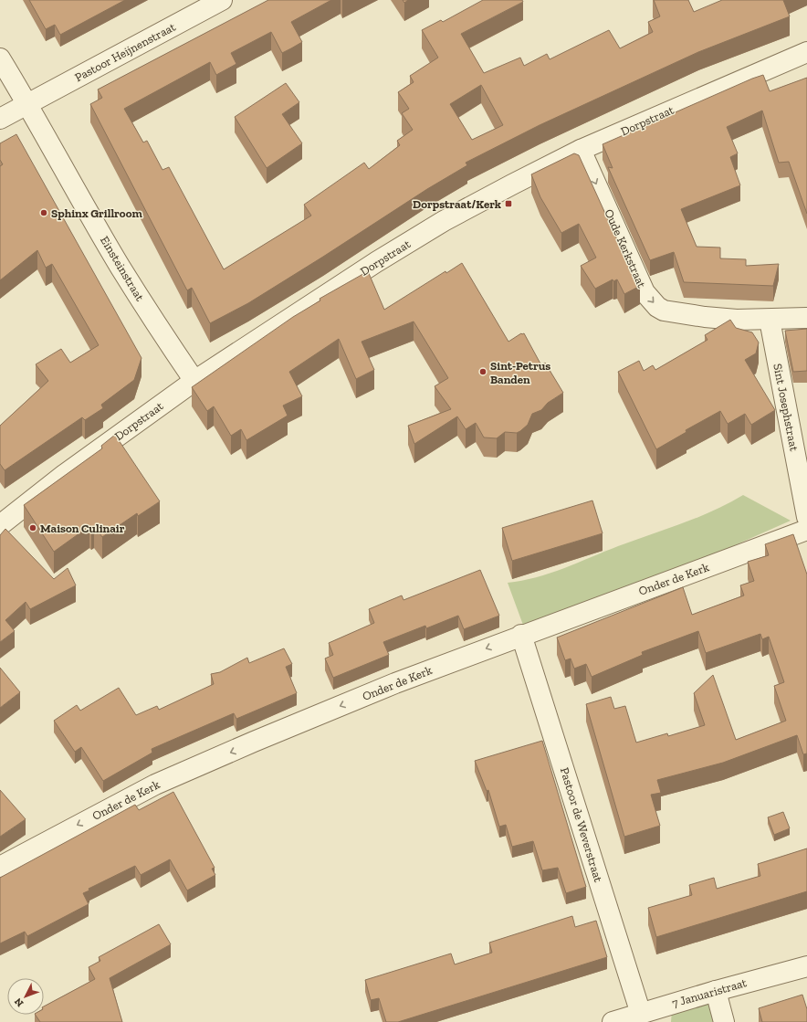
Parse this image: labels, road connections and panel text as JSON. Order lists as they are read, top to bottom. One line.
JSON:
{"streets":{"street":["Pastoor Heijnenstraat","Dorpstraat","Oude Kerkstraat","Einsteinstraat","Sint Josephstraat","Onder de Kerk","Pastoor de Weverstraat","7 Januaristraat"]},"crossings":[["Pastoor Heijnenstraat","Einsteinstraat"],["Dorpstraat","Oude Kerkstraat"],["Dorpstraat","Einsteinstraat"],["Oude Kerkstraat","Sint Josephstraat"],["Onder de Kerk","Pastoor de Weverstraat"],["Pastoor de Weverstraat","7 Januaristraat"]],"one_way":["Oude Kerkstraat","Onder de Kerk"],"places":{"transit":["Dorpstraat/Kerk"],"other":["Sphinx Grillroom","Sint-Petrus Banden","Maison Culinair"]},"north":"bottom left"}
